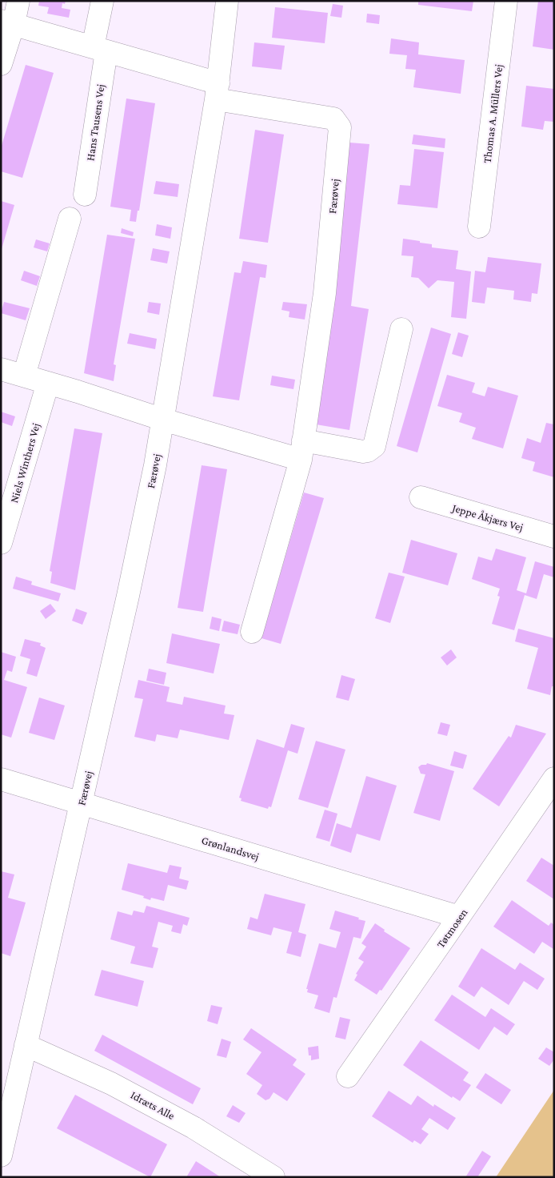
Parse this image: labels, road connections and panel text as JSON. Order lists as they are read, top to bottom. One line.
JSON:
{"streets":{"street":["Thomas A. Müllers Vej","Hans Tausens Vej","Færøvej","Niels Winthers Vej","Jeppe Åkjærs Vej","Grønlandsvej","Tøtmosen","Idræts Alle"]},"crossings":[["Færøvej","Grønlandsvej"],["Færøvej","Idræts Alle"],["Grønlandsvej","Tøtmosen"]]}
